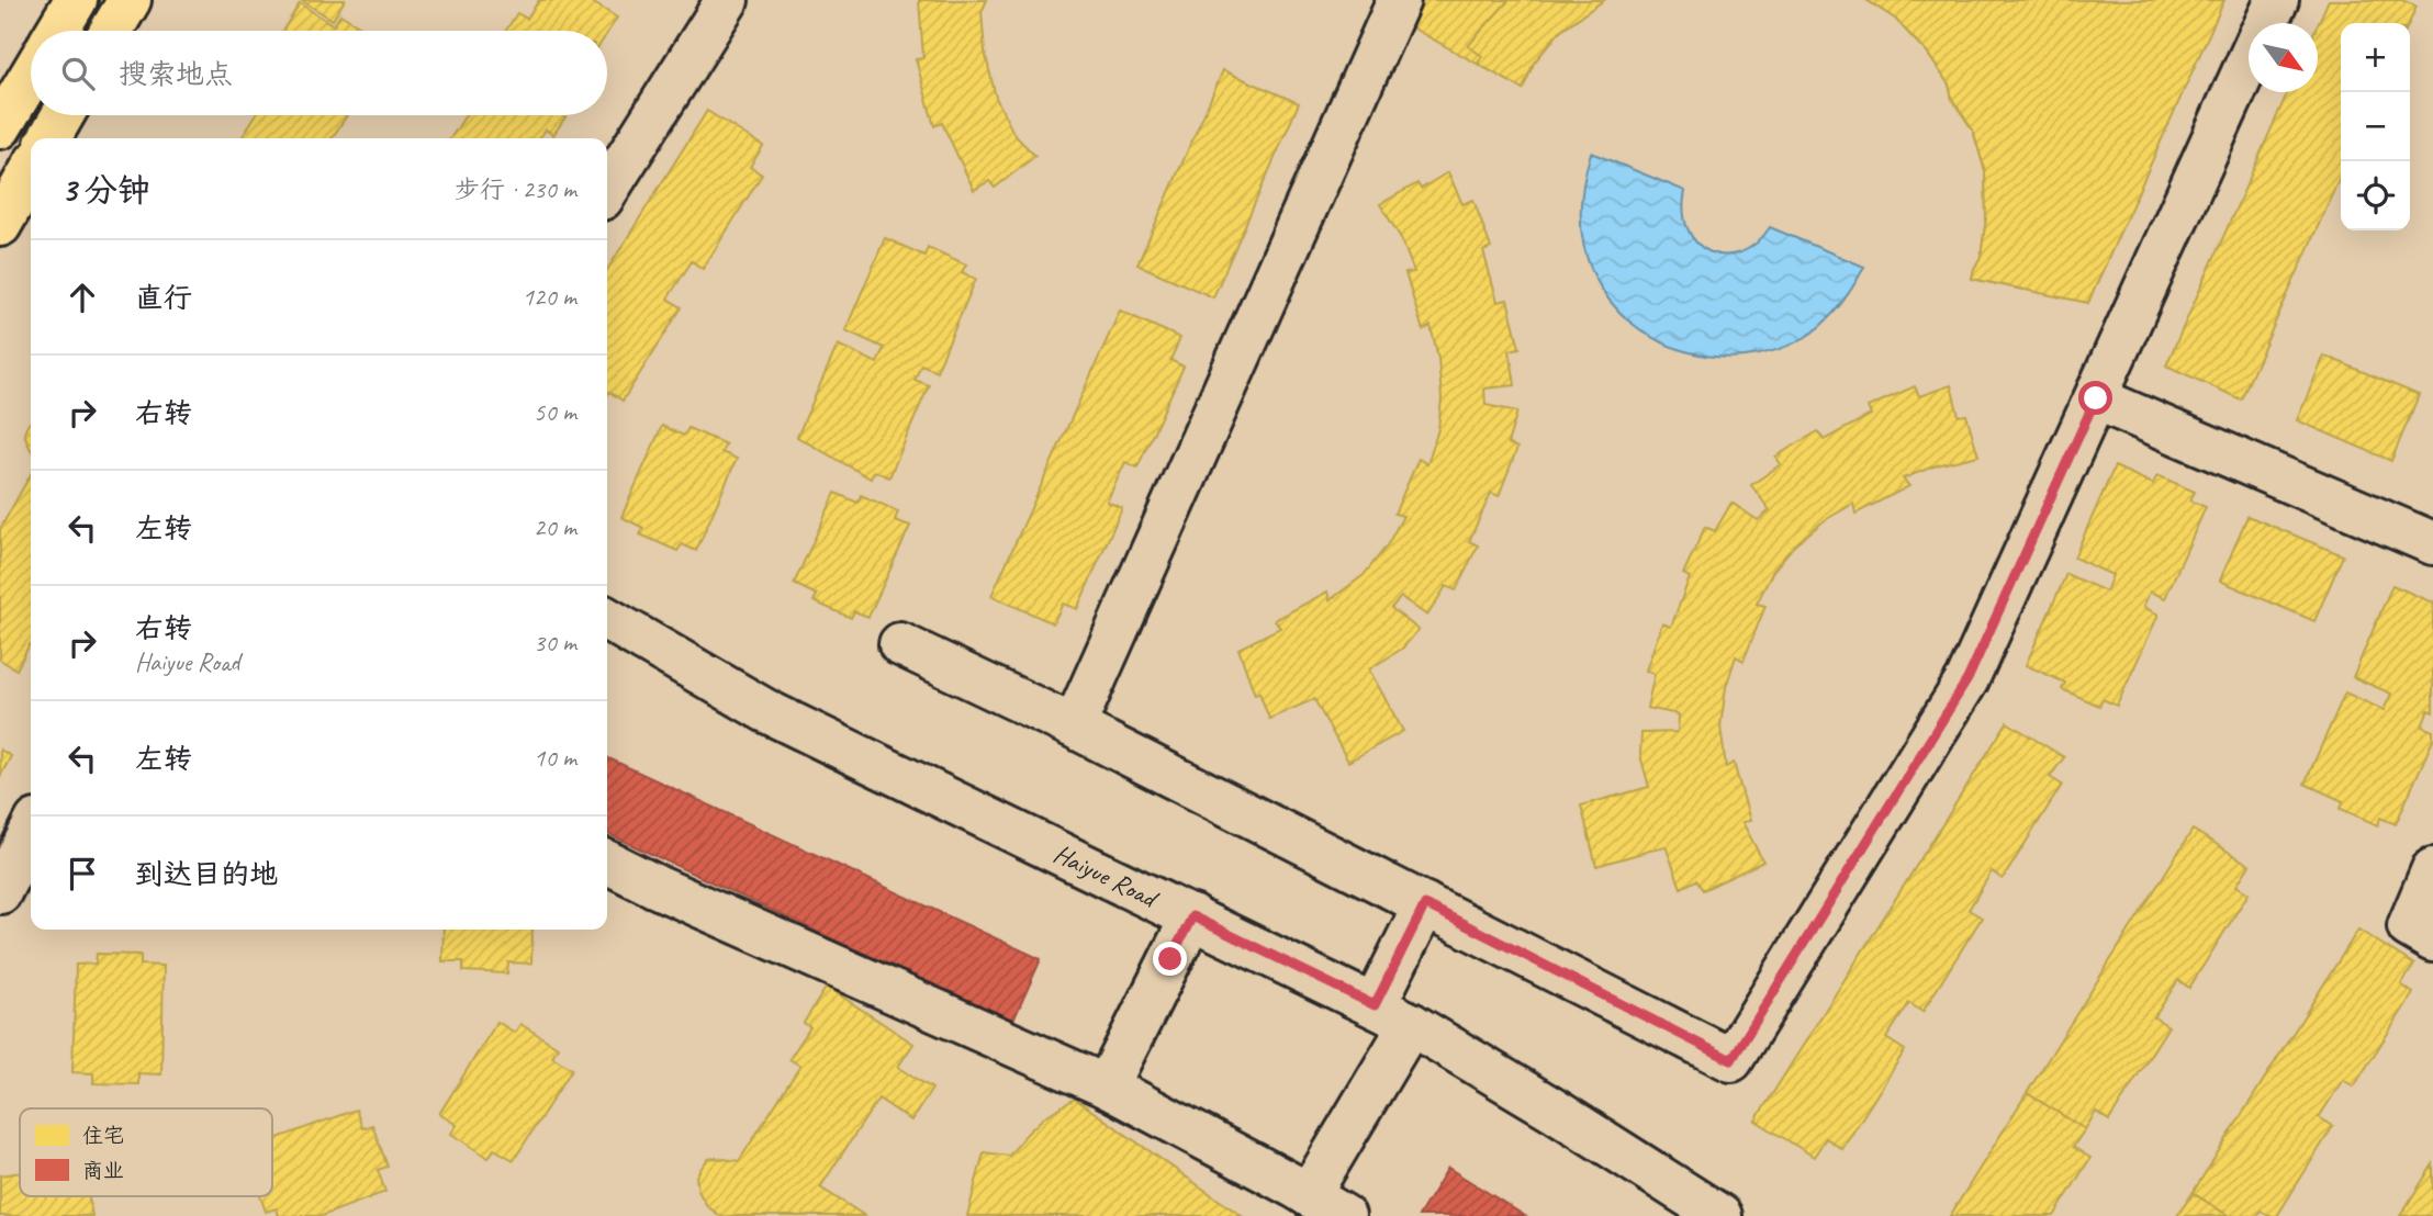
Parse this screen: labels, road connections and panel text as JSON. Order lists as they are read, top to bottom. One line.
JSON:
{"streets":{"street":["Haiyue Road"]},"legend":["住宅","商业"],"north":"bottom right","page":{"map_buttons":["+","−"],"search":"搜索地点","heading":["3 分钟","步行 · 230 m"],"list":[["直行","120 m"],["右转","50 m"],["左转","20 m"],["右转","Haiyue Road","30 m"],["左转","10 m"],"到达目的地"]}}
